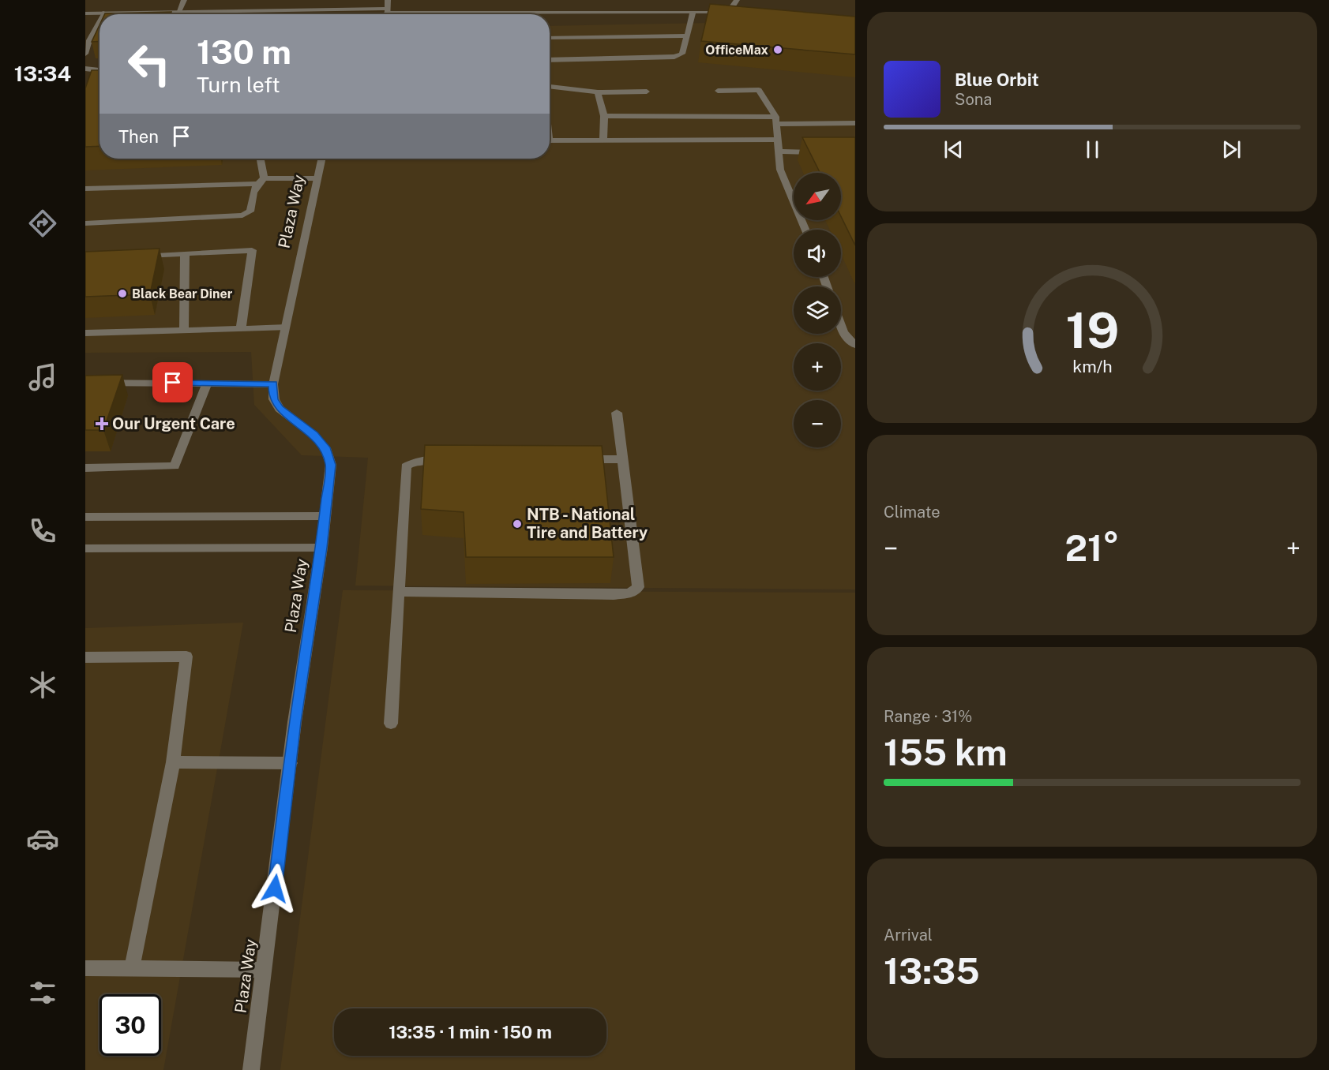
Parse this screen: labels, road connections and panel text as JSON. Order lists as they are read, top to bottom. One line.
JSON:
{"streets":{"street":["Plaza Way"]},"places":{"other":["OfficeMax","Black Bear Diner","NTB - National Tire and Battery"],"health":["Our Urgent Care"]},"north":"bottom left","page":{"tabs":"13:34","turn":["130 m","Turn left"],"song":["Blue Orbit","Sona"],"then":"Then","map_buttons":["+","−"],"tile":["Climate",["Range · 31%","155 km"],["Arrival","13:35"]],"heat":["−","21°","+"],"limit":"30","trip":"13:35 · 1 min · 150 m","gauge":["19","km/h"]}}
